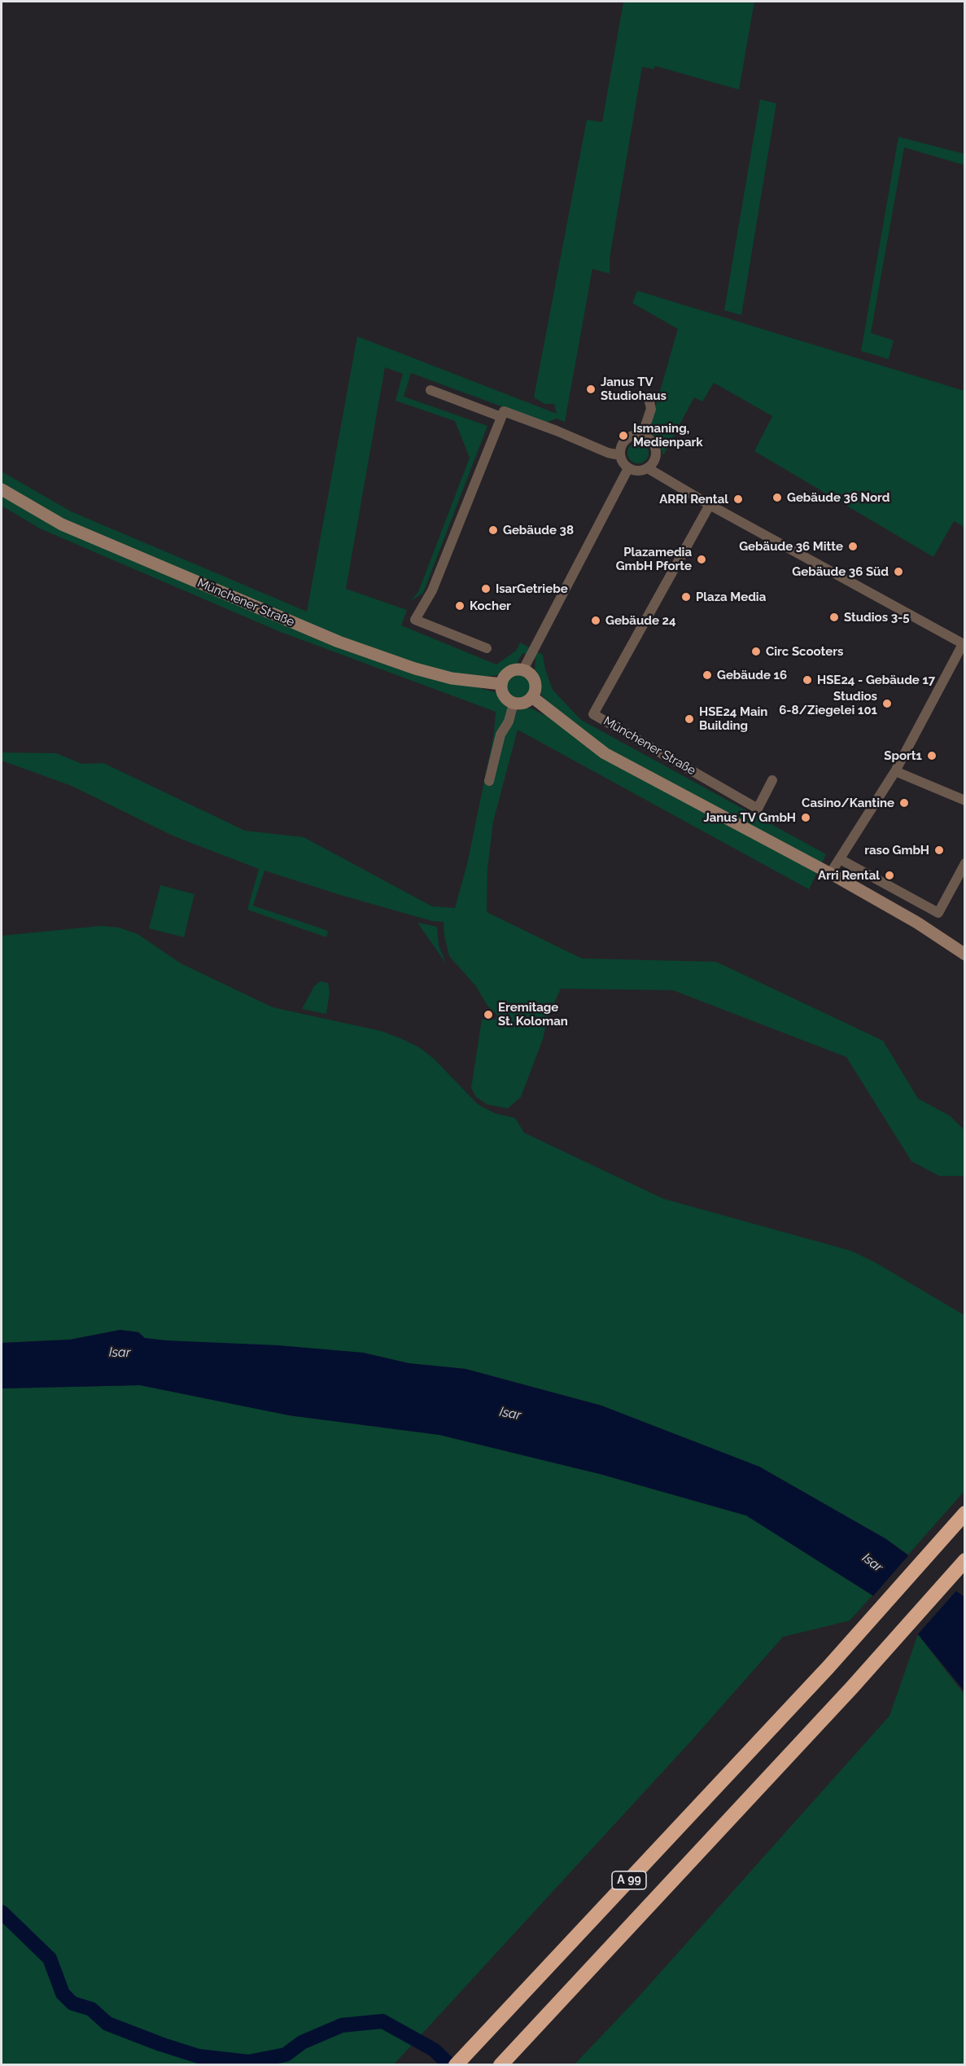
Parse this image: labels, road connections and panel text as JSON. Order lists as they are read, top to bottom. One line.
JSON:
{"streets":{"highway":["A 99"],"main road":["Münchener Straße"]},"water":["Isar"],"places":["Janus TV Studiohaus","Ismaning, Medienpark","Gebäude 36 Nord","ARRI Rental","Gebäude 38","Gebäude 36 Mitte","Plazamedia GmbH Pforte","Gebäude 36 Süd","IsarGetriebe","Plaza Media","Kocher","Studios 3-5","Gebäude 24","Circ Scooters","Gebäude 16","HSE24 - Gebäude 17","Studios 6-8/Ziegelei 101","HSE24 Main Building","Sport1","Casino/Kantine","Janus TV GmbH","raso GmbH","Arri Rental","Eremitage St. Koloman"]}
